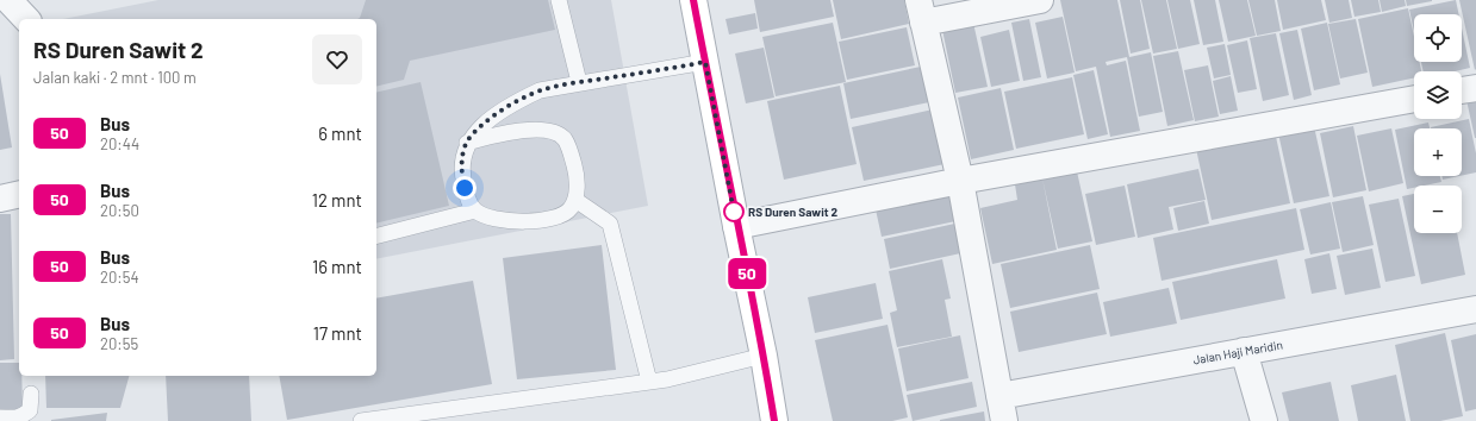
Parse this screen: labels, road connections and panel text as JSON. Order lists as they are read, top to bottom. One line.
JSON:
{"streets":{"street":["Jalan Haji Maridin"]},"places":["RS Duren Sawit 2"],"lines":["bus line 50"],"page":{"on_map":"50","map_buttons":["+","−"],"heading":["RS Duren Sawit 2","Jalan kaki · 2 mnt · 100 m"],"list":[{"mark":"50","name":"Bus","note":"20:44","value":"6 mnt"},{"mark":"50","name":"Bus","note":"20:50","value":"12 mnt"},{"mark":"50","name":"Bus","note":"20:54","value":"16 mnt"},{"mark":"50","name":"Bus","note":"20:55","value":"17 mnt"}]}}
